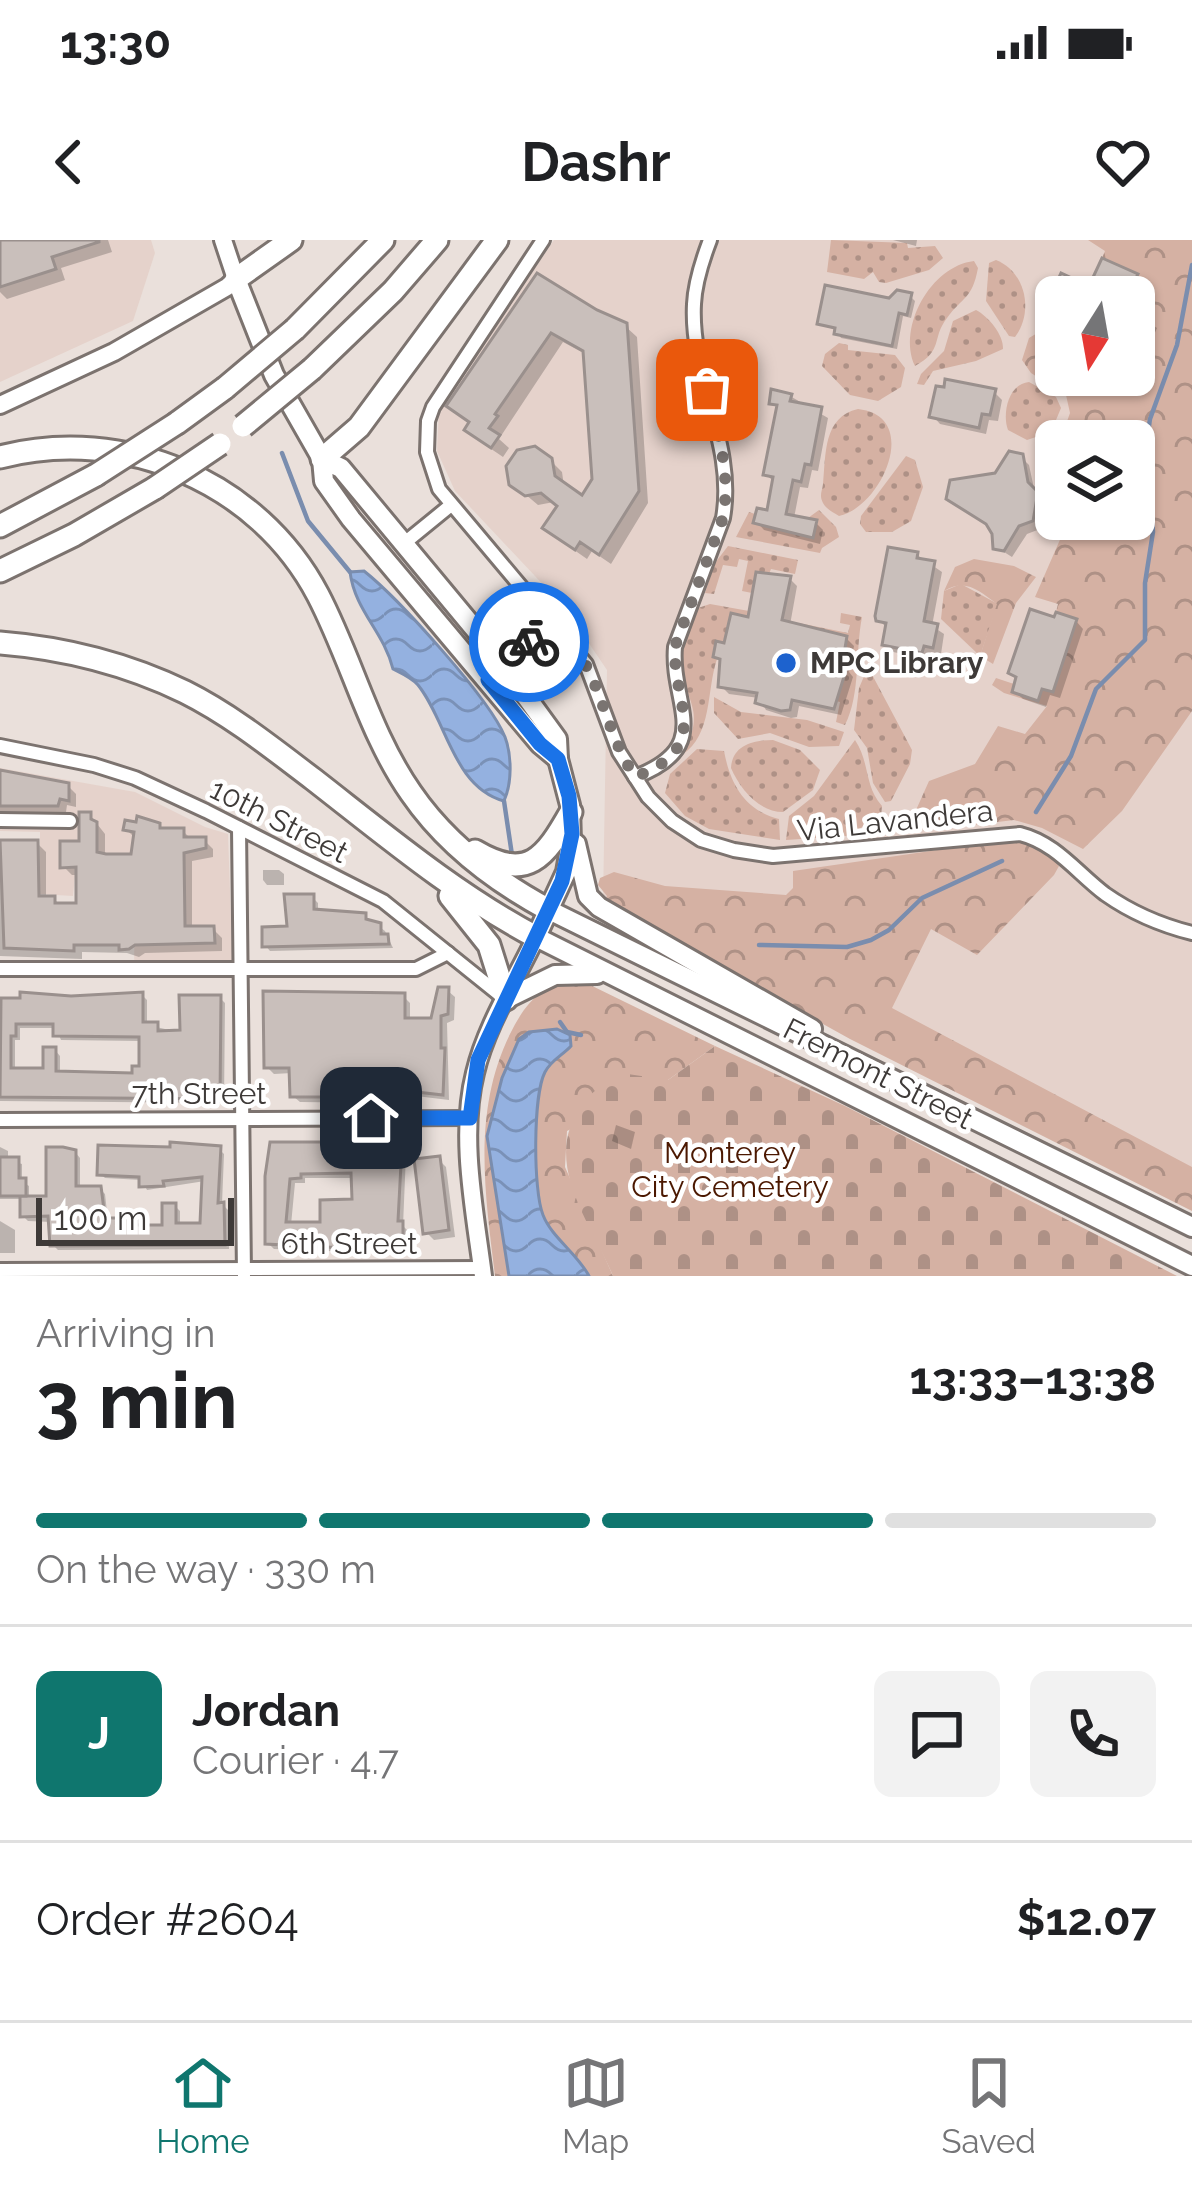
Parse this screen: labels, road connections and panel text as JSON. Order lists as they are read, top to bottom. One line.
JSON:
{"streets":{"main road":["Fremont Street"],"street":["10th Street","Via Lavandera","7th Street","6th Street"]},"parks":["Monterey City Cemetery"],"places":["MPC Library"],"scale_bar":"100 m","north":"bottom","page":{"status":"13:30","header":"Dashr","scale":"100 m","heading":["3 min","Arriving in","13:33–13:38"],"panel":["Jordan","Courier · 4.7","Order #2604","$12.07"],"bar":"On the way · 330 m","round":"J","tabs":["Home","Map","Saved"]}}
